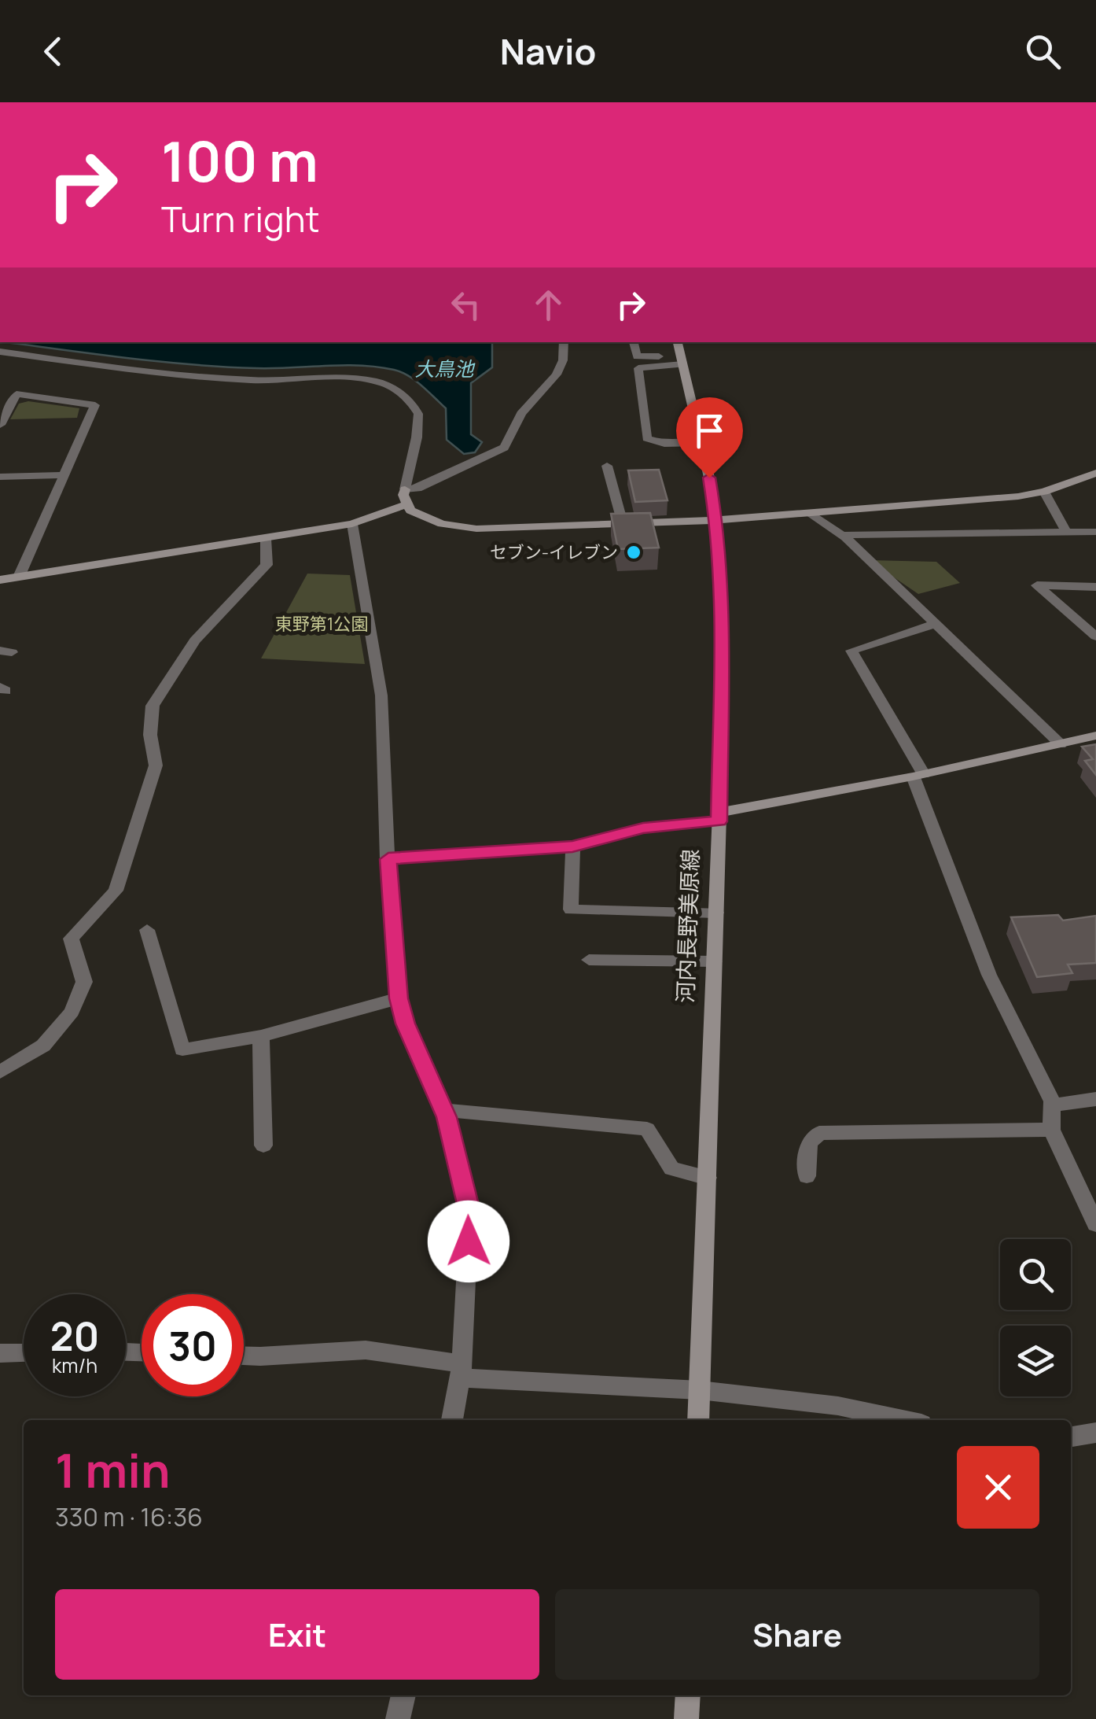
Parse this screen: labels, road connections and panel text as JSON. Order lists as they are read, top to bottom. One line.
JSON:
{"streets":{"street":["河内長野美原線"]},"water":["大鳥池"],"parks":["東野第1公園"],"places":["セブン-イレブン"],"page":{"header":"Navio","turn":["100 m","Turn right"],"speed":"20 km/h","limit":"30","heading":["1 min","330 m · 16:36"],"buttons":["Exit","Share"]}}
